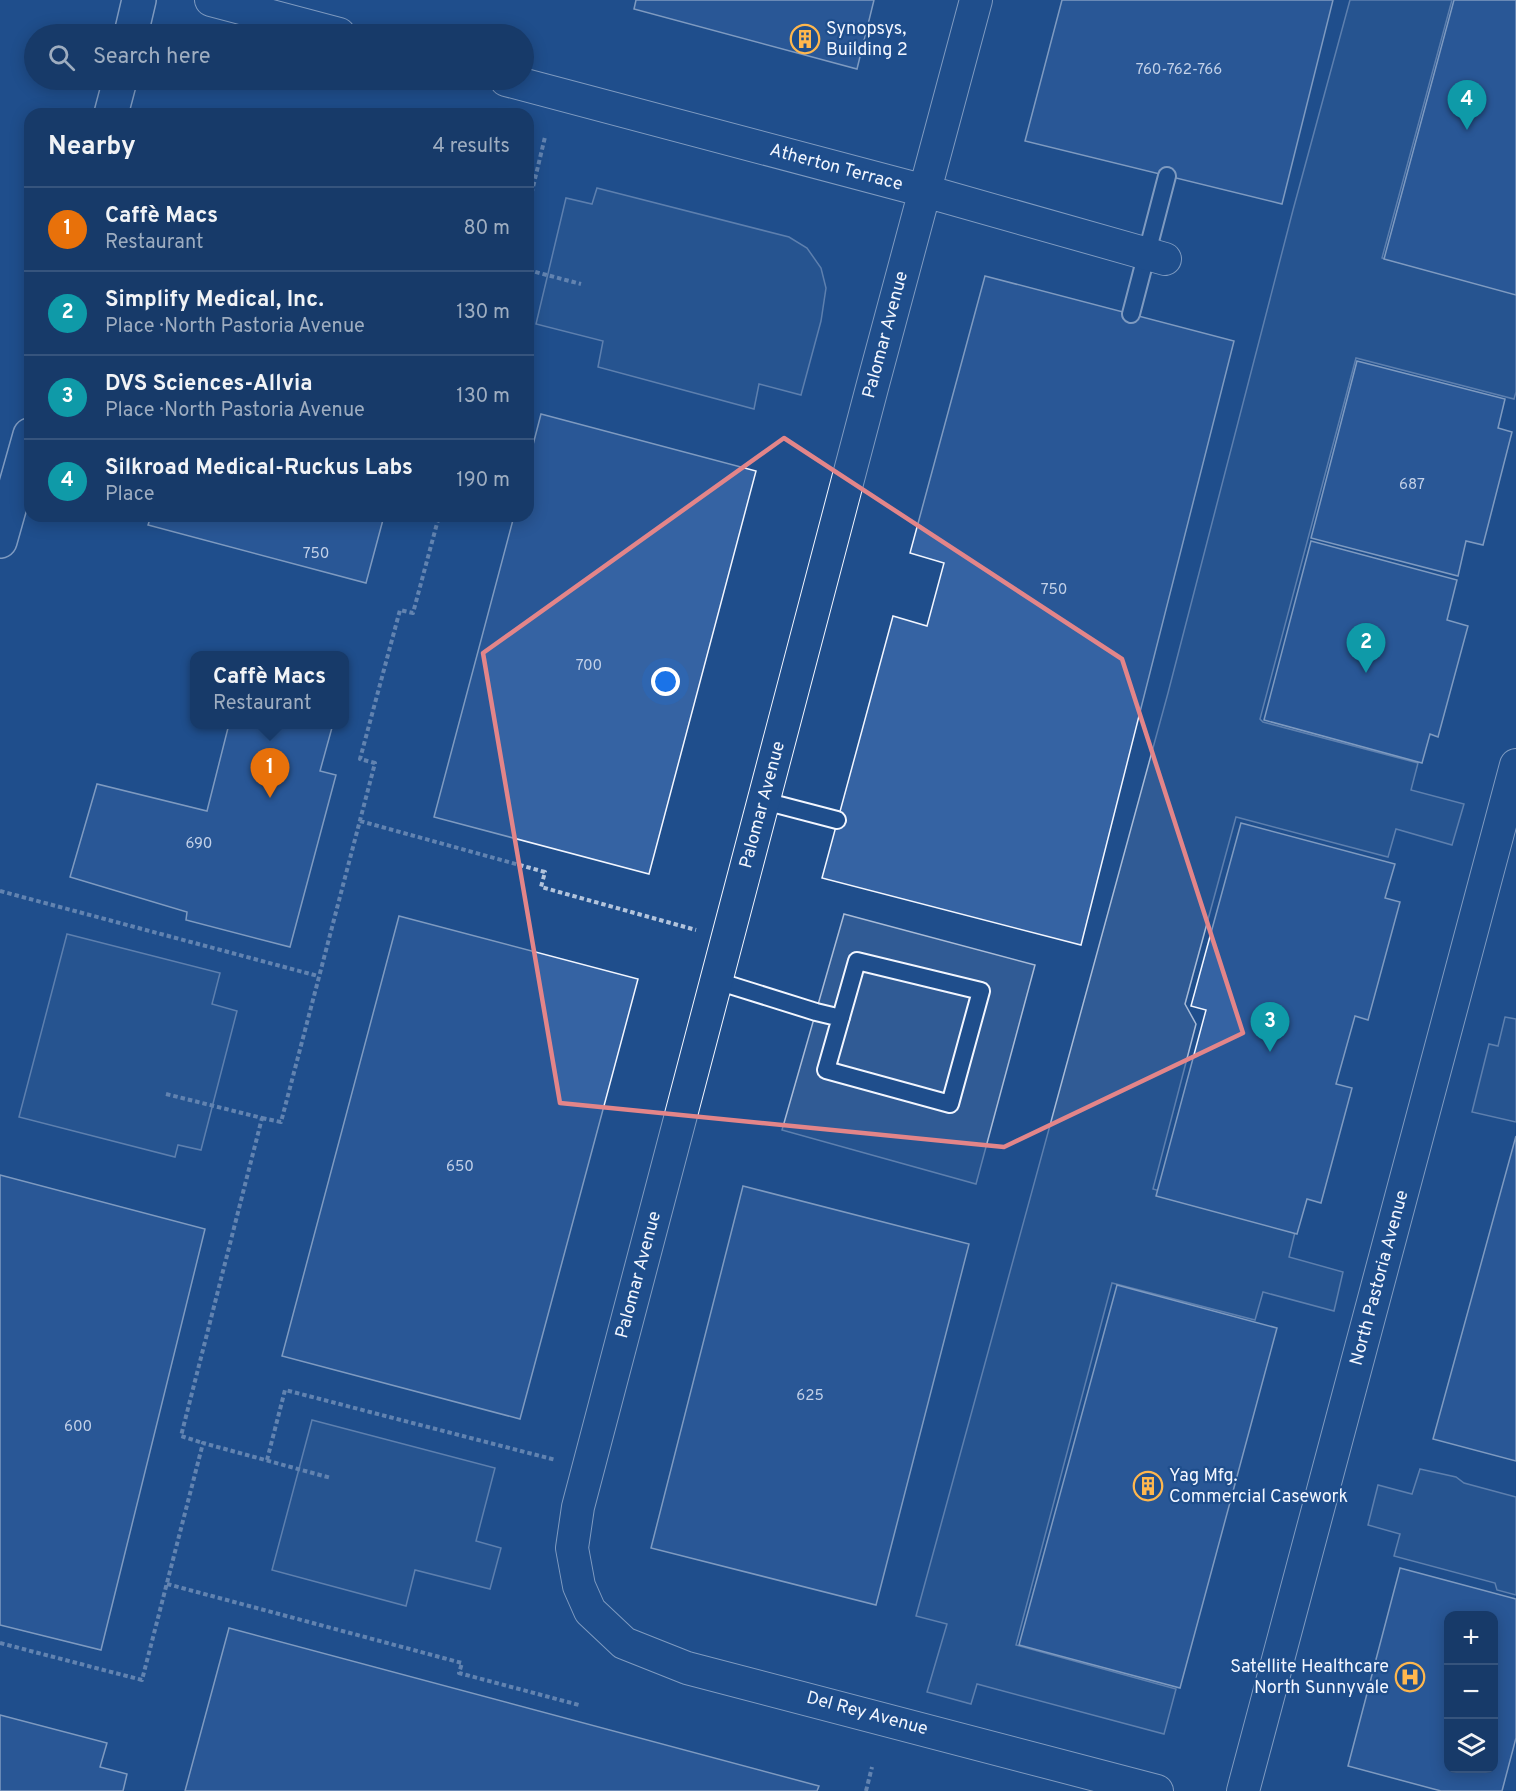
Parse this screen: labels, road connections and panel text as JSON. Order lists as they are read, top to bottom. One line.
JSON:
{"streets":{"street":["Atherton Terrace","Palomar Avenue","North Pastoria Avenue","Del Rey Avenue"]},"crossings":[["Atherton Terrace","Palomar Avenue"],["Palomar Avenue","Del Rey Avenue"]],"places":{"building":["Synopsys, Building 2","Yag Mfg. Commercial Casework"],"hospital":["Satellite Healthcare North Sunnyvale"]},"house_numbers":["760-762-766","687","750","750","700","690","650","625","600"],"page":{"search":"Search here","pins":["4","2","1","3"],"heading":["Nearby","4 results"],"list":[{"mark":"1","name":"Caffè Macs","note":"Restaurant","value":"80 m"},{"mark":"2","name":"Simplify Medical, Inc.","note":"Place · North Pastoria Avenue","value":"130 m"},{"mark":"3","name":"DVS Sciences-Allvia","note":"Place · North Pastoria Avenue","value":"130 m"},{"mark":"4","name":"Silkroad Medical-Ruckus Labs","note":"Place","value":"190 m"}],"popup":["Caffè Macs","Restaurant"],"map_buttons":["+","−"]}}
